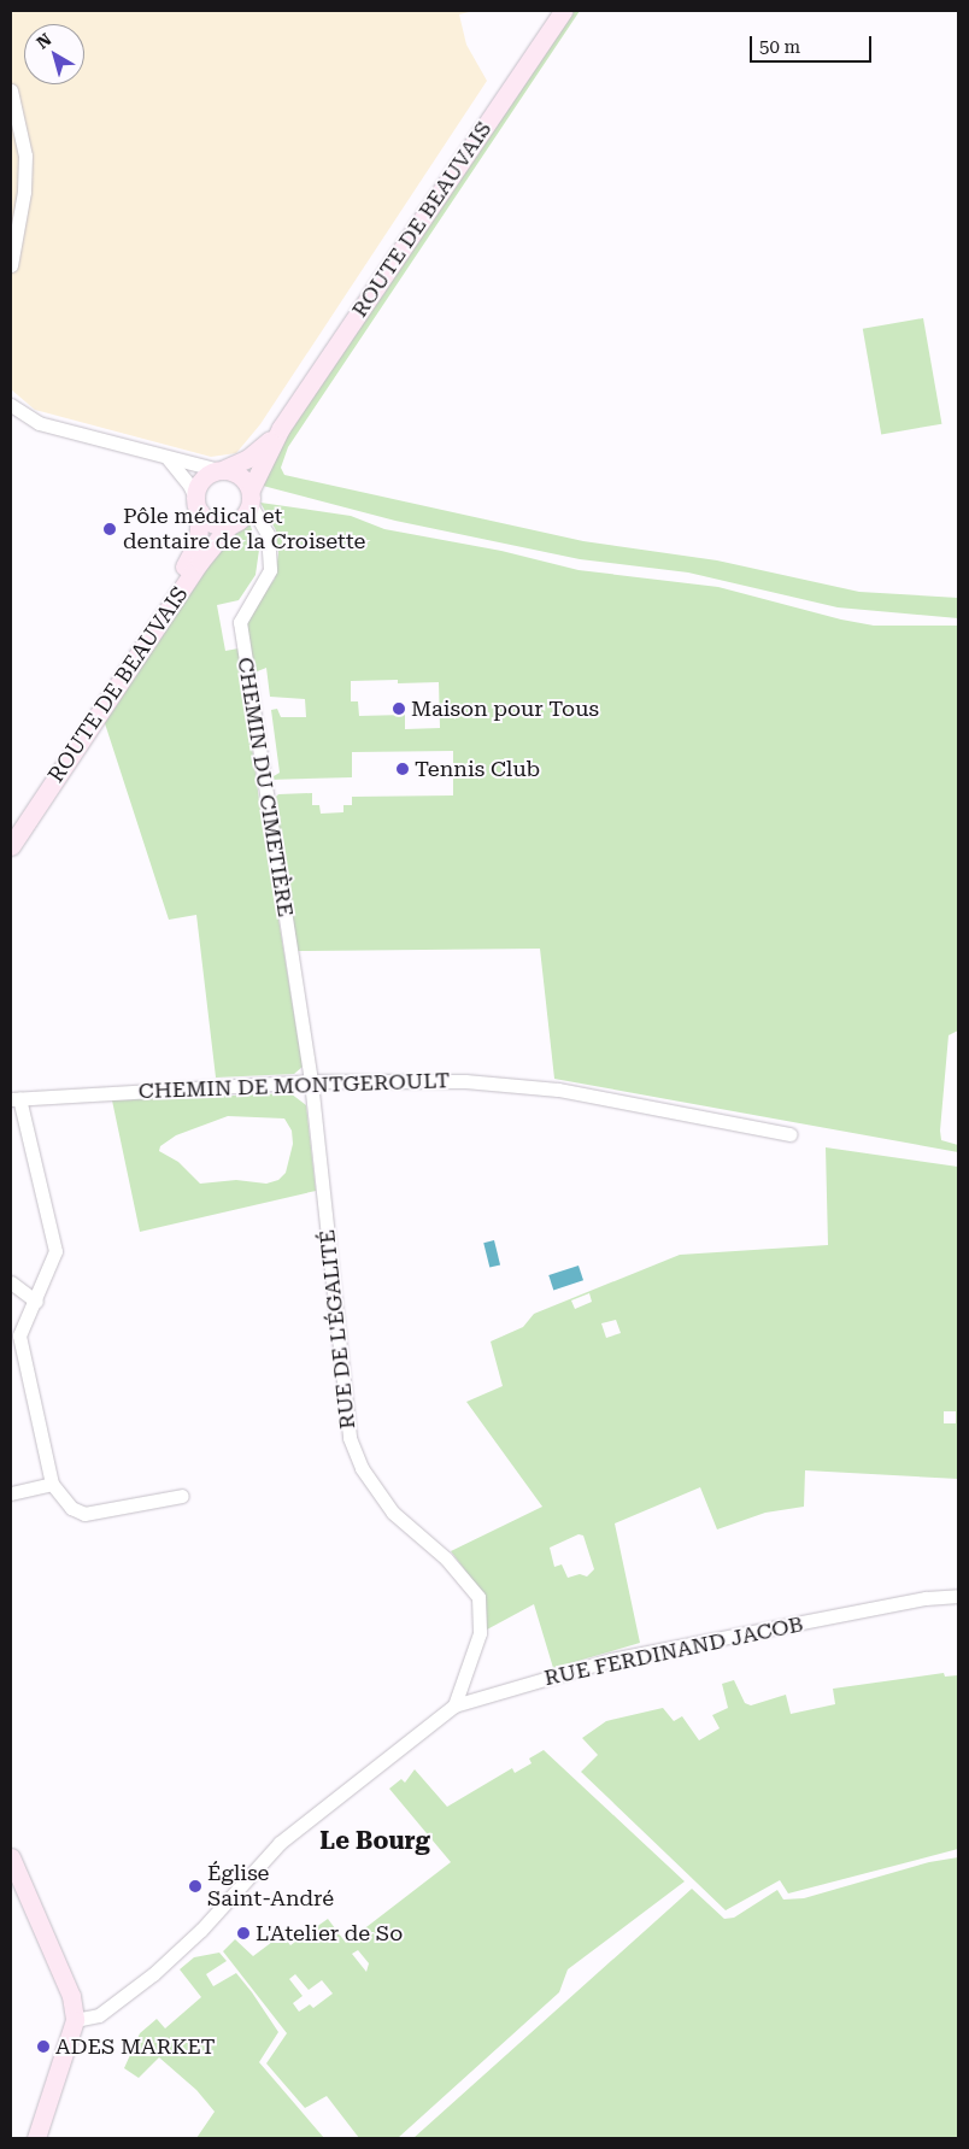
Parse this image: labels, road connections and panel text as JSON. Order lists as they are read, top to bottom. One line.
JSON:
{"streets":{"main road":["ROUTE DE BEAUVAIS"],"street":["CHEMIN DU CIMETIÈRE","CHEMIN DE MONTGEROULT","RUE DE L'ÉGALITÉ","RUE FERDINAND JACOB"]},"crossings":[["ROUTE DE BEAUVAIS","CHEMIN DU CIMETIÈRE"],["CHEMIN DU CIMETIÈRE","CHEMIN DE MONTGEROULT"],["CHEMIN DU CIMETIÈRE","RUE DE L'ÉGALITÉ"],["CHEMIN DE MONTGEROULT","RUE DE L'ÉGALITÉ"],["RUE DE L'ÉGALITÉ","RUE FERDINAND JACOB"]],"districts":["Le Bourg"],"places":["Pôle médical et dentaire de la Croisette","Maison pour Tous","Tennis Club","Église Saint-André","L'Atelier de So","ADES MARKET"],"scale_bar":"50 m","north":"top left"}
